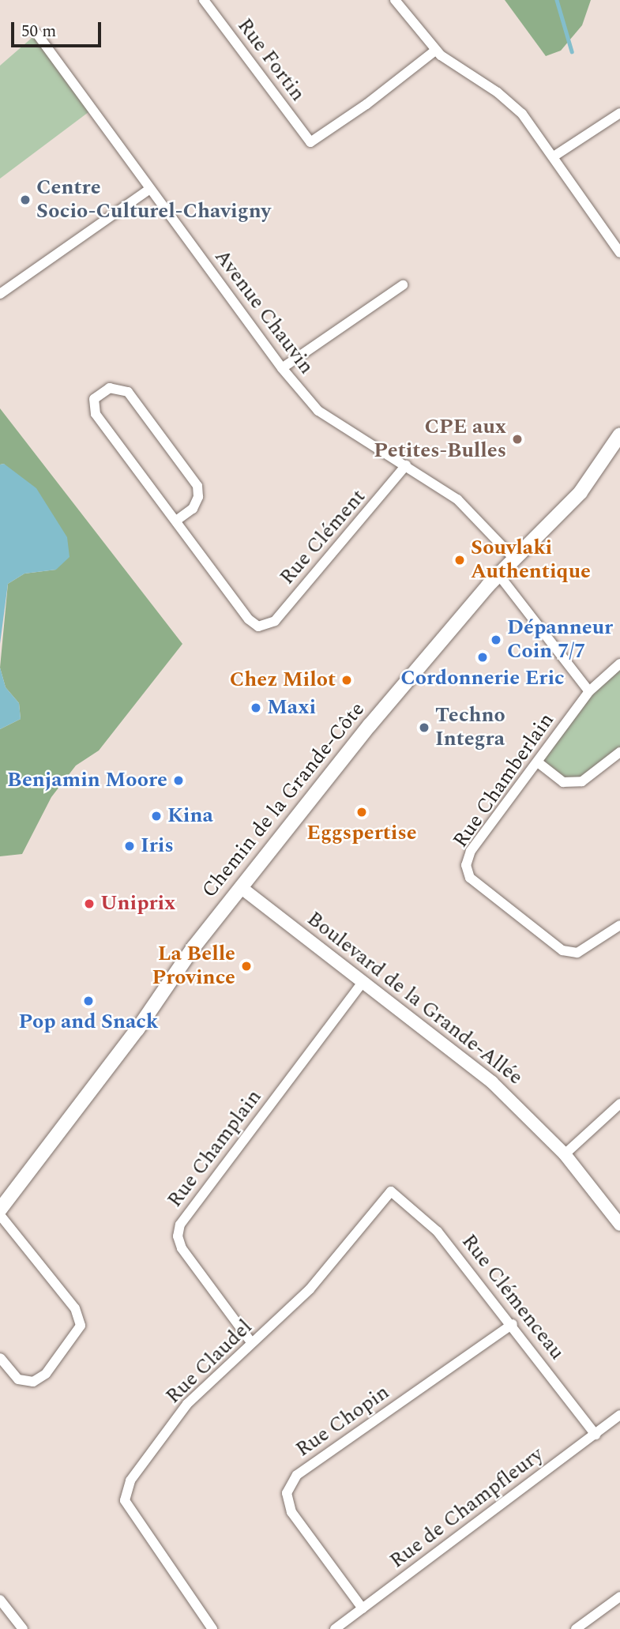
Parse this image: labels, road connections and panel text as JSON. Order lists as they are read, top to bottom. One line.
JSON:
{"streets":{"main road":["Chemin de la Grande-Côte"],"street":["Rue Fortin","Avenue Chauvin","Rue Clément","Rue Chamberlain","Boulevard de la Grande-Allée","Rue Champlain","Rue Clémenceau","Rue Claudel","Rue Chopin","Rue de Champfleury"]},"crossings":[["Avenue Chauvin","Rue Clément"],["Avenue Chauvin","Chemin de la Grande-Côte"],["Chemin de la Grande-Côte","Boulevard de la Grande-Allée"],["Boulevard de la Grande-Allée","Rue Champlain"],["Rue Champlain","Rue Claudel"],["Rue Clémenceau","Rue Claudel"],["Rue Clémenceau","Rue Chopin"],["Rue Clémenceau","Rue de Champfleury"],["Rue Chopin","Rue de Champfleury"]],"places":["Centre Socio-Culturel-Chavigny","CPE aux Petites-Bulles","Souvlaki Authentique","Dépanneur Coin 7/7","Cordonnerie Eric","Chez Milot","Maxi","Techno Integra","Benjamin Moore","Eggspertise","Kina","Iris","Uniprix","La Belle Province","Pop and Snack"],"scale_bar":"50 m"}
